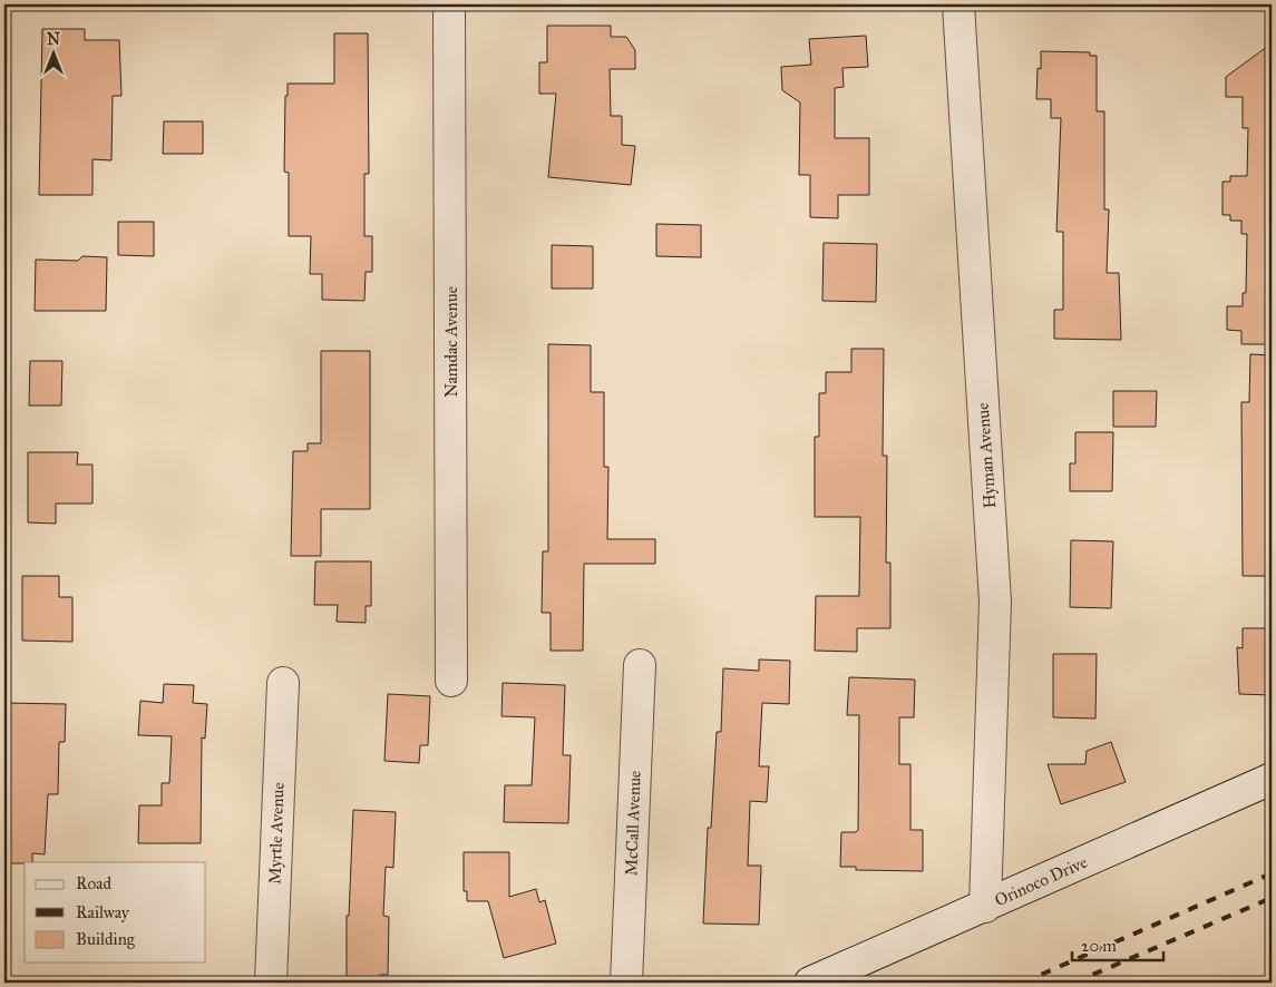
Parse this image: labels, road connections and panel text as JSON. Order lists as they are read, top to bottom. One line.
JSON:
{"streets":{"street":["Namdac Avenue","Hyman Avenue","McCall Avenue","Myrtle Avenue","Orinoco Drive"]},"crossings":[["Hyman Avenue","Orinoco Drive"]],"legend":["Road","Railway","Building"],"scale_bar":"20 m","north":"top"}
